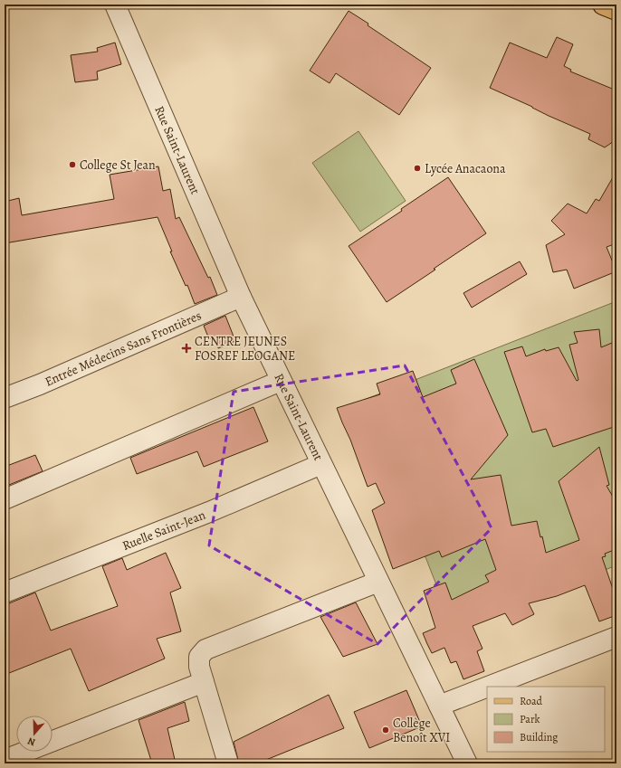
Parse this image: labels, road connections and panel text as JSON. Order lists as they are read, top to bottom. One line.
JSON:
{"streets":{"street":["Rue Saint-Laurent","Entrée Médecins Sans Frontières","Ruelle Saint-Jean"]},"crossings":[["Rue Saint-Laurent","Entrée Médecins Sans Frontières"],["Rue Saint-Laurent","Ruelle Saint-Jean"]],"places":{"other":["College St Jean","Lycée Anacaona","Collège Benoît XVI"],"health":["CENTRE JEUNES FOSREF LEOGANE"]},"legend":["Road","Park","Building"],"north":"bottom"}
